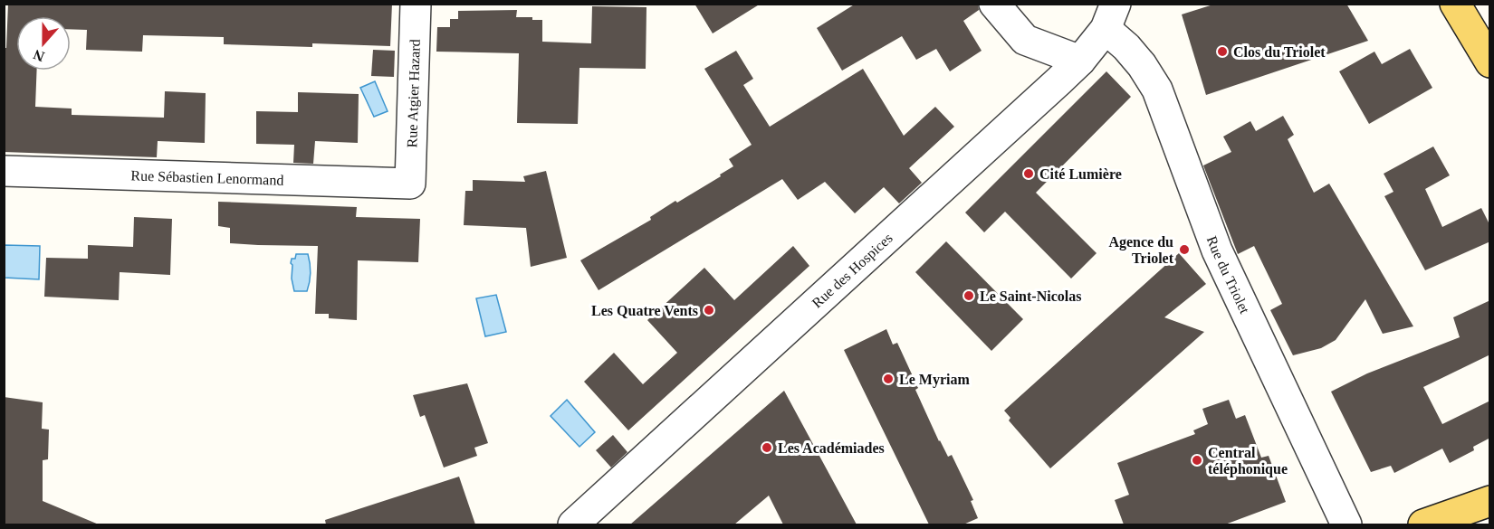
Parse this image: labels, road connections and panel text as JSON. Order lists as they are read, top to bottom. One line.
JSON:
{"streets":{"street":["Rue Atgier Hazard","Rue Sébastien Lenormand","Rue des Hospices","Rue du Triolet"]},"crossings":[["Rue Atgier Hazard","Rue Sébastien Lenormand"],["Rue des Hospices","Rue du Triolet"]],"places":["Clos du Triolet","Cité Lumière","Agence du Triolet","Le Saint-Nicolas","Les Quatre Vents","Le Myriam","Les Académiades","Central téléphonique"],"north":"bottom"}
